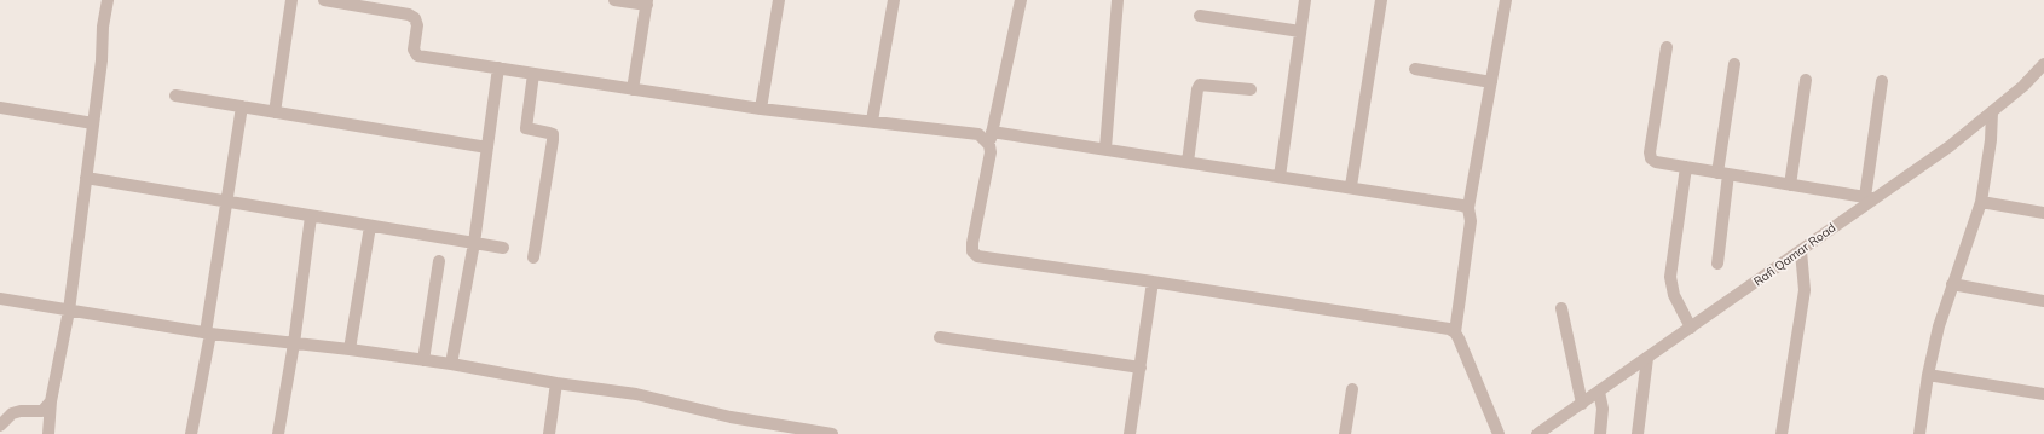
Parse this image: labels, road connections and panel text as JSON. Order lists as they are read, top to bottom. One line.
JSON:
{"streets":{"street":["Rafi Qamar Road"]}}
